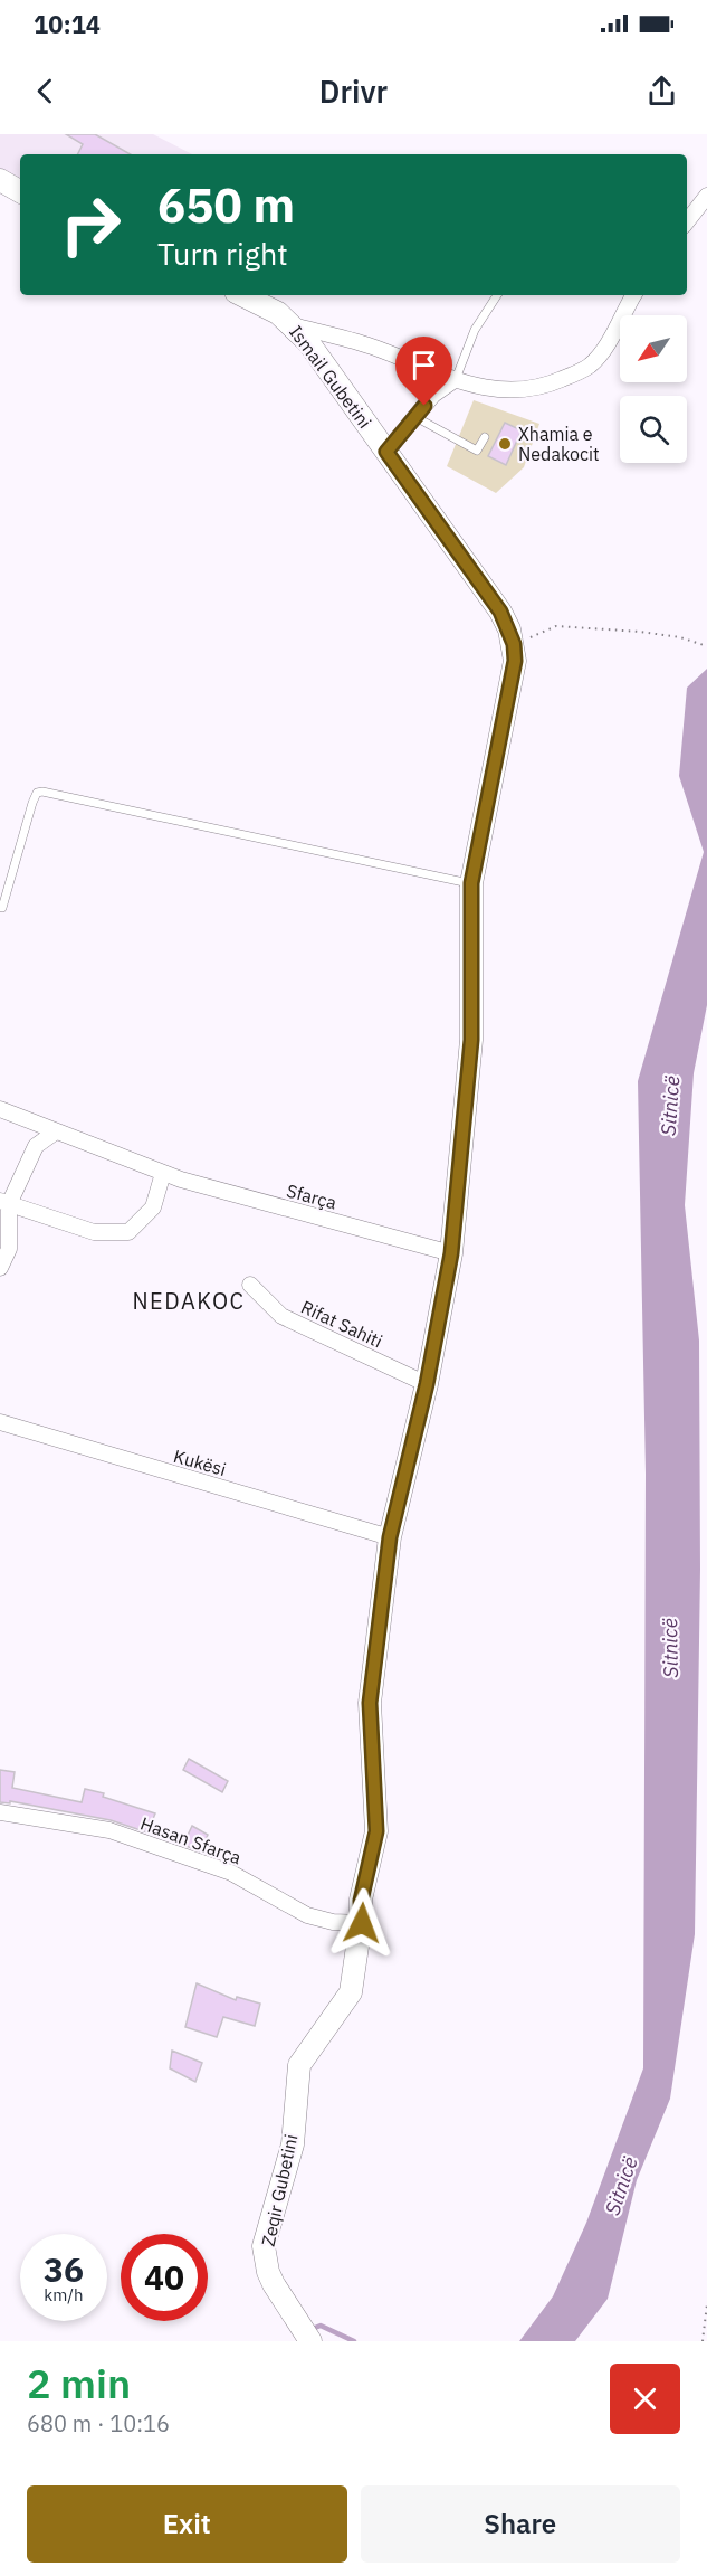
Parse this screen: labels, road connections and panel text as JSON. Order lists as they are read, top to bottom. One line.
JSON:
{"streets":{"street":["Ismail Gubetini","Sfarça","Rifat Sahiti","Kukësi","Hasan Sfarça","Zeqir Gubetini"]},"crossings":[["Ismail Gubetini","Sfarça"],["Ismail Gubetini","Rifat Sahiti"],["Ismail Gubetini","Kukësi"],["Ismail Gubetini","Hasan Sfarça"],["Ismail Gubetini","Zeqir Gubetini"],["Hasan Sfarça","Zeqir Gubetini"]],"districts":["NEDAKOC"],"water":["Sitnicë"],"places":["Xhamia e Nedakocit"],"north":"bottom left","page":{"status":"10:14","header":"Drivr","turn":["650 m","Turn right"],"speed":"36 km/h","limit":"40","heading":["2 min","680 m · 10:16"],"buttons":["Exit","Share"]}}
